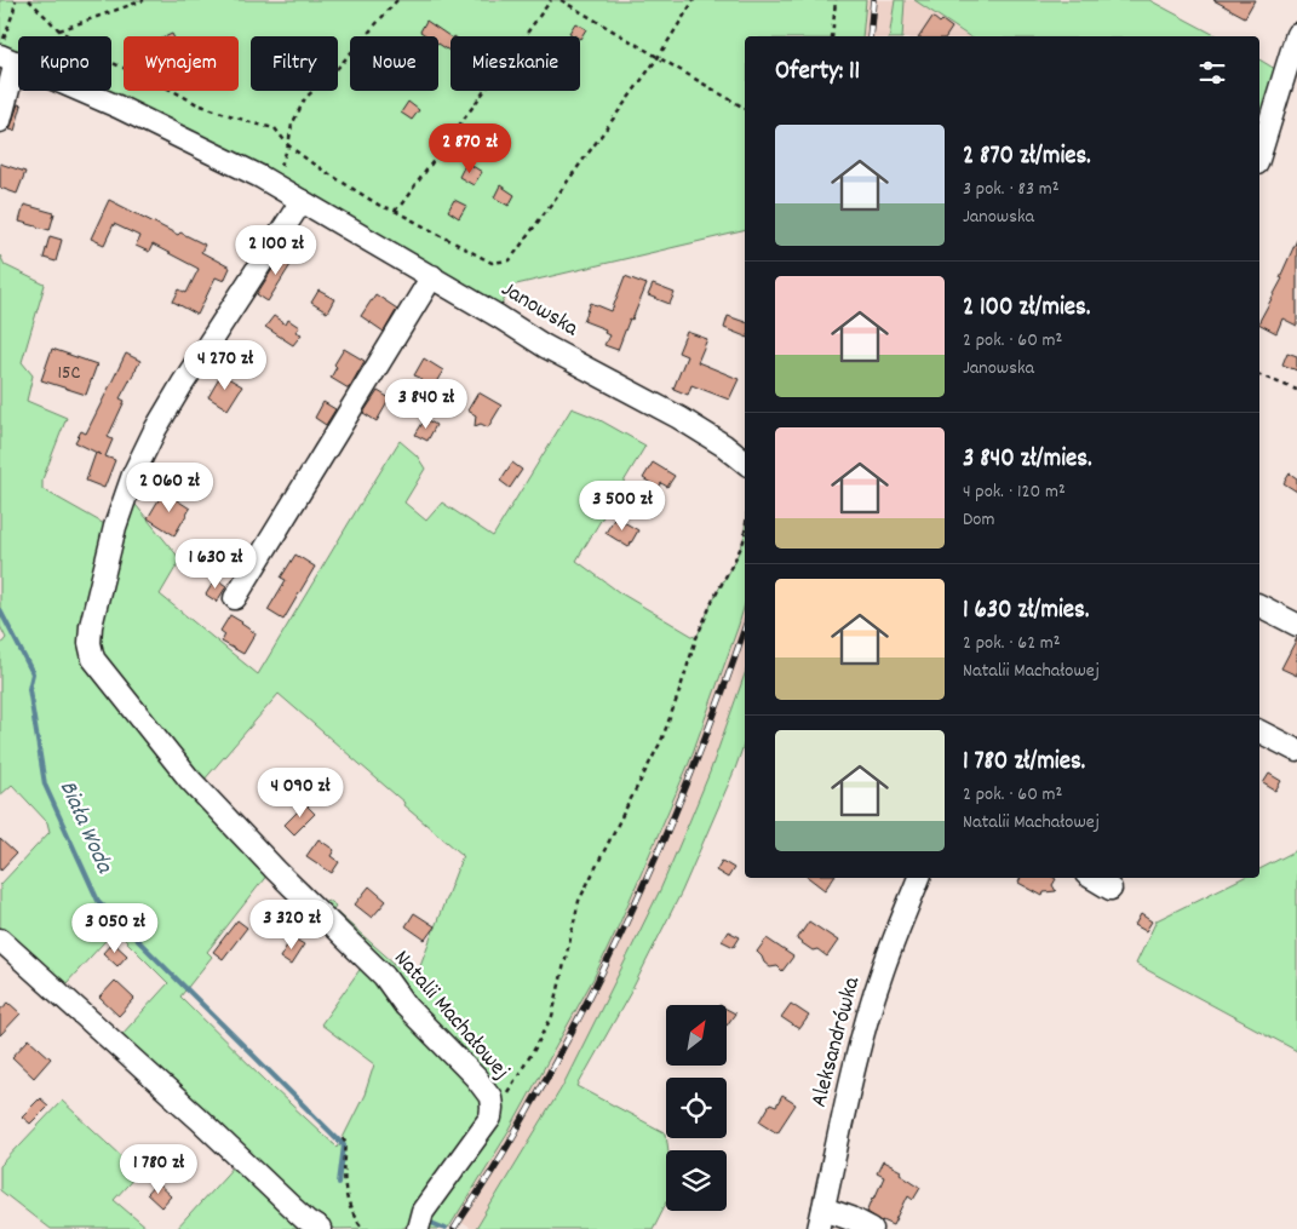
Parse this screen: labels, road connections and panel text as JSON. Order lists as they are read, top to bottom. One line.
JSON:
{"streets":{"street":["Janowska","Natalii Machałowej","Aleksandrówka"]},"crossings":[["Janowska","Natalii Machałowej"]],"water":["Biała Woda"],"house_numbers":["15C"],"north":"top right","page":{"chip":["Kupno","Wynajem","Filtry","Nowe","Mieszkanie"],"heading":"Oferty: 11","list":[{"name":"2 870 zł/mies.","note":"3 pok. · 83 m² · Janowska"},{"name":"2 100 zł/mies.","note":"2 pok. · 60 m² · Janowska"},{"name":"3 840 zł/mies.","note":"4 pok. · 120 m² · Dom"},{"name":"1 630 zł/mies.","note":"2 pok. · 62 m² · Natalii Machałowej"},{"name":"1 780 zł/mies.","note":"2 pok. · 60 m² · Natalii Machałowej"}],"price":["2 870 zł","2 100 zł","4 270 zł","3 840 zł","2 060 zł","3 500 zł","1 630 zł","4 090 zł","3 320 zł","3 050 zł","1 780 zł"]}}
